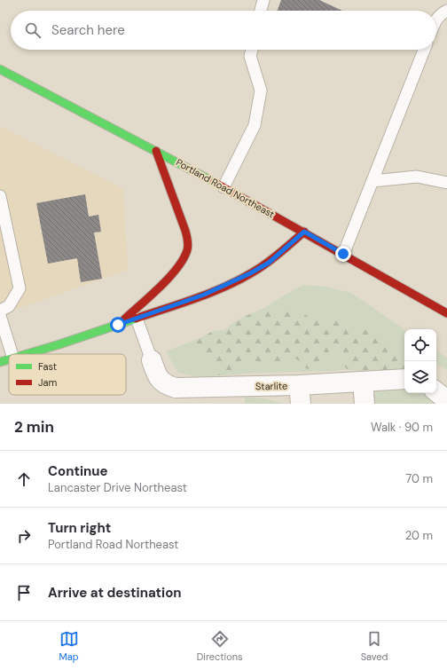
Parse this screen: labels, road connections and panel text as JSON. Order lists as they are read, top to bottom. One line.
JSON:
{"streets":{"main road":["Portland Road Northeast"],"street":["Starlite"]},"legend":["Fast","Jam"],"page":{"search":"Search here","heading":["2 min","Walk · 90 m"],"list":[["Continue","Lancaster Drive Northeast","70 m"],["Turn right","Portland Road Northeast","20 m"],"Arrive at destination"],"nav":["Map","Directions","Saved"]}}
